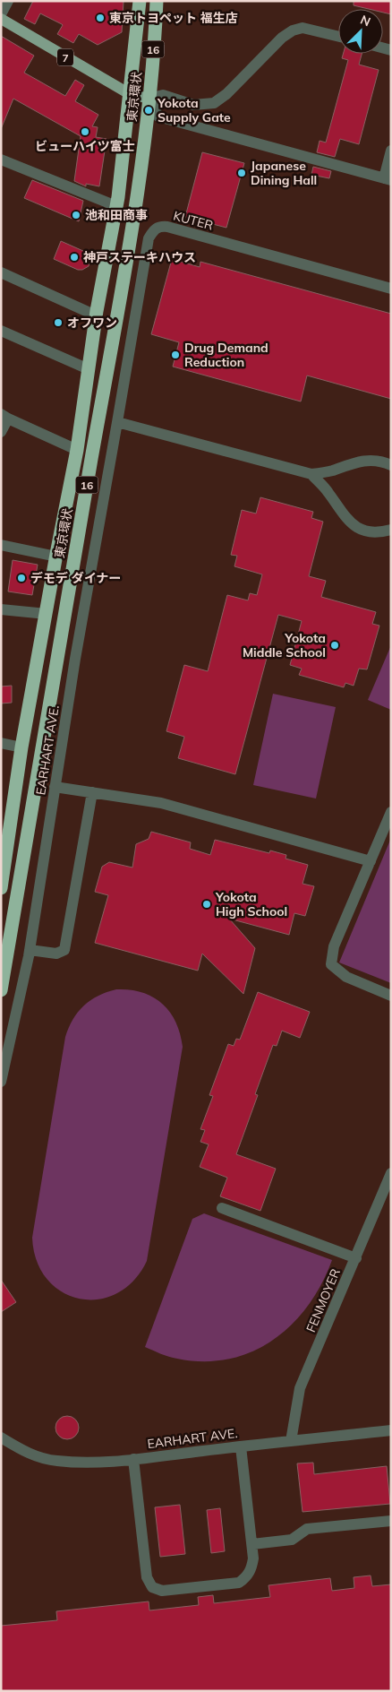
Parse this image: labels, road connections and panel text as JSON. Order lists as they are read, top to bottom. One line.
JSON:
{"streets":{"highway":["16","東京環状"],"main road":["7"],"street":["KUTER","EARHART AVE.","FENMOYER"]},"crossings":[["7","東京環状"],["KUTER","EARHART AVE."],["EARHART AVE.","FENMOYER"]],"places":["東京トヨペット 福生店","Yokota Supply Gate","ビューハイツ富士","Japanese Dining Hall","池和田商事","神戸ステーキハウス","オフワン","Drug Demand Reduction","デモデ ダイナー","Yokota Middle School","Yokota High School"],"north":"top right"}
